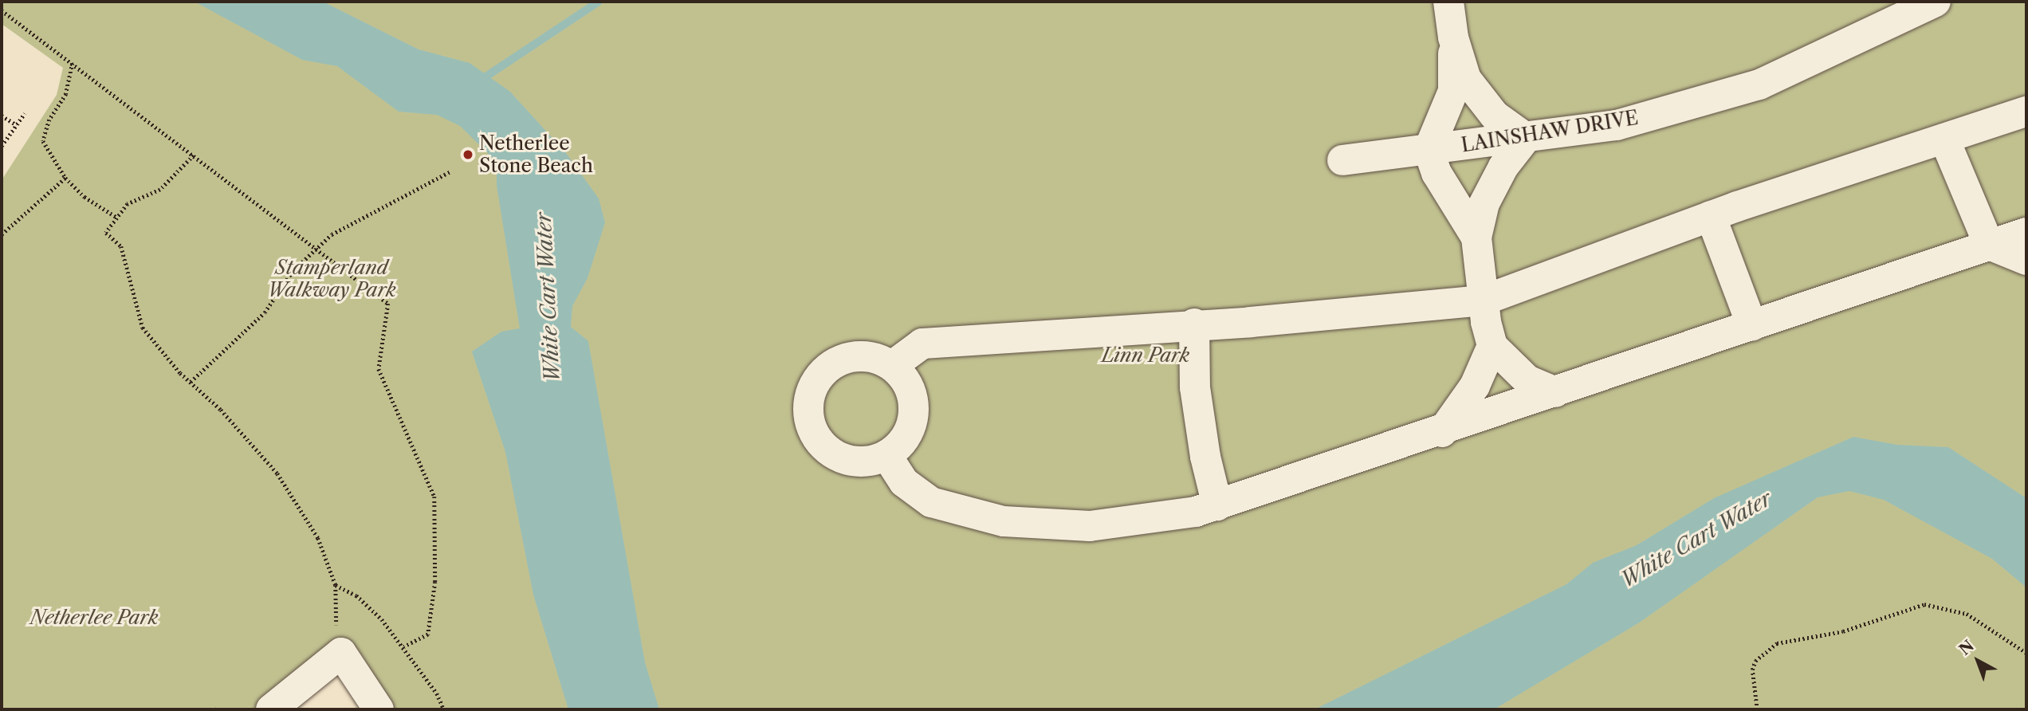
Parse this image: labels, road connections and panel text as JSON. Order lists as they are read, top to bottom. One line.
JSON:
{"streets":{"lane":["LAINSHAW DRIVE"]},"water":["White Cart Water"],"parks":["Stamperland Walkway Park","Linn Park","Netherlee Park"],"places":["Netherlee Stone Beach"],"north":"top left"}
